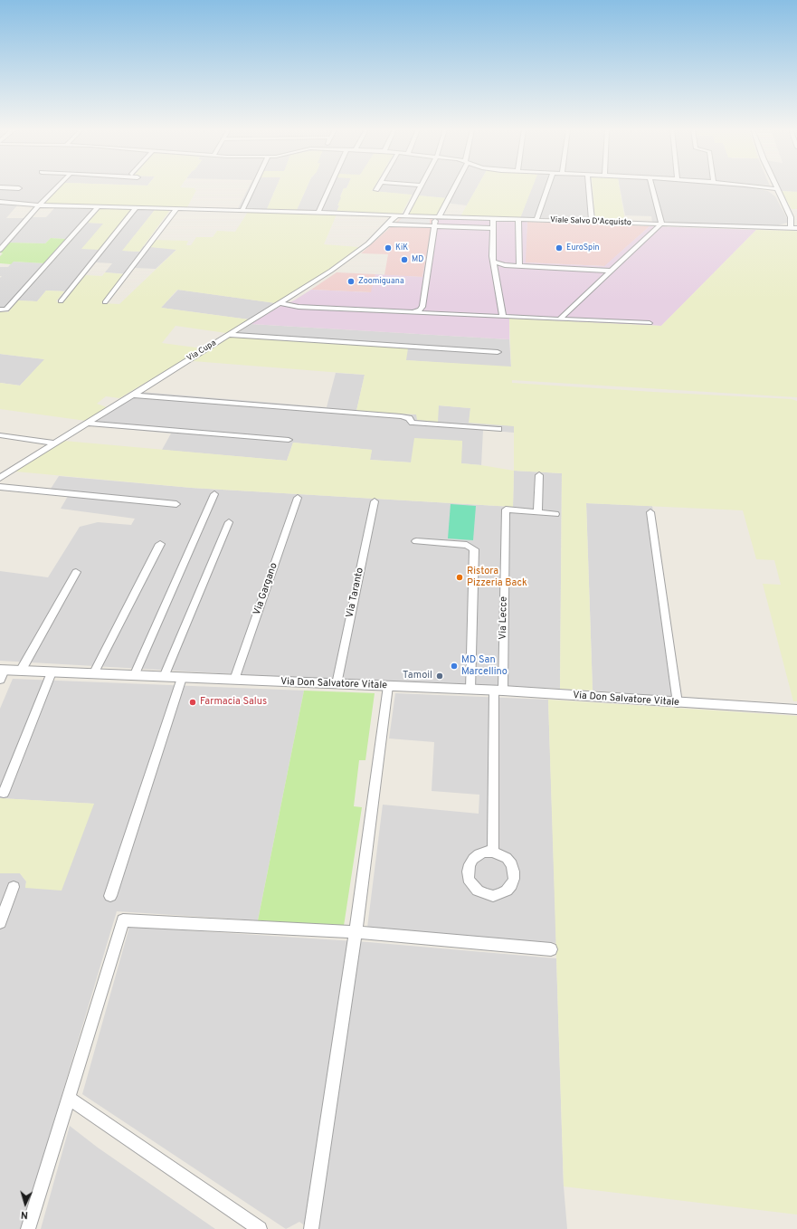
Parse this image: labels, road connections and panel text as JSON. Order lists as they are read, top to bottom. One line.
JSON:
{"streets":{"street":["Viale Salvo D'Acquisto","Via Cupa","Via Gargano","Via Taranto","Via Lecce","Via Don Salvatore Vitale"]},"crossings":[["Viale Salvo D'Acquisto","Via Cupa"],["Via Gargano","Via Don Salvatore Vitale"],["Via Taranto","Via Don Salvatore Vitale"],["Via Lecce","Via Don Salvatore Vitale"]],"places":["KiK","EuroSpin","MD","Zoomiguana","Ristora Pizzeria Back","MD San Marcellino","Tamoil","Farmacia Salus"],"north":"bottom"}
